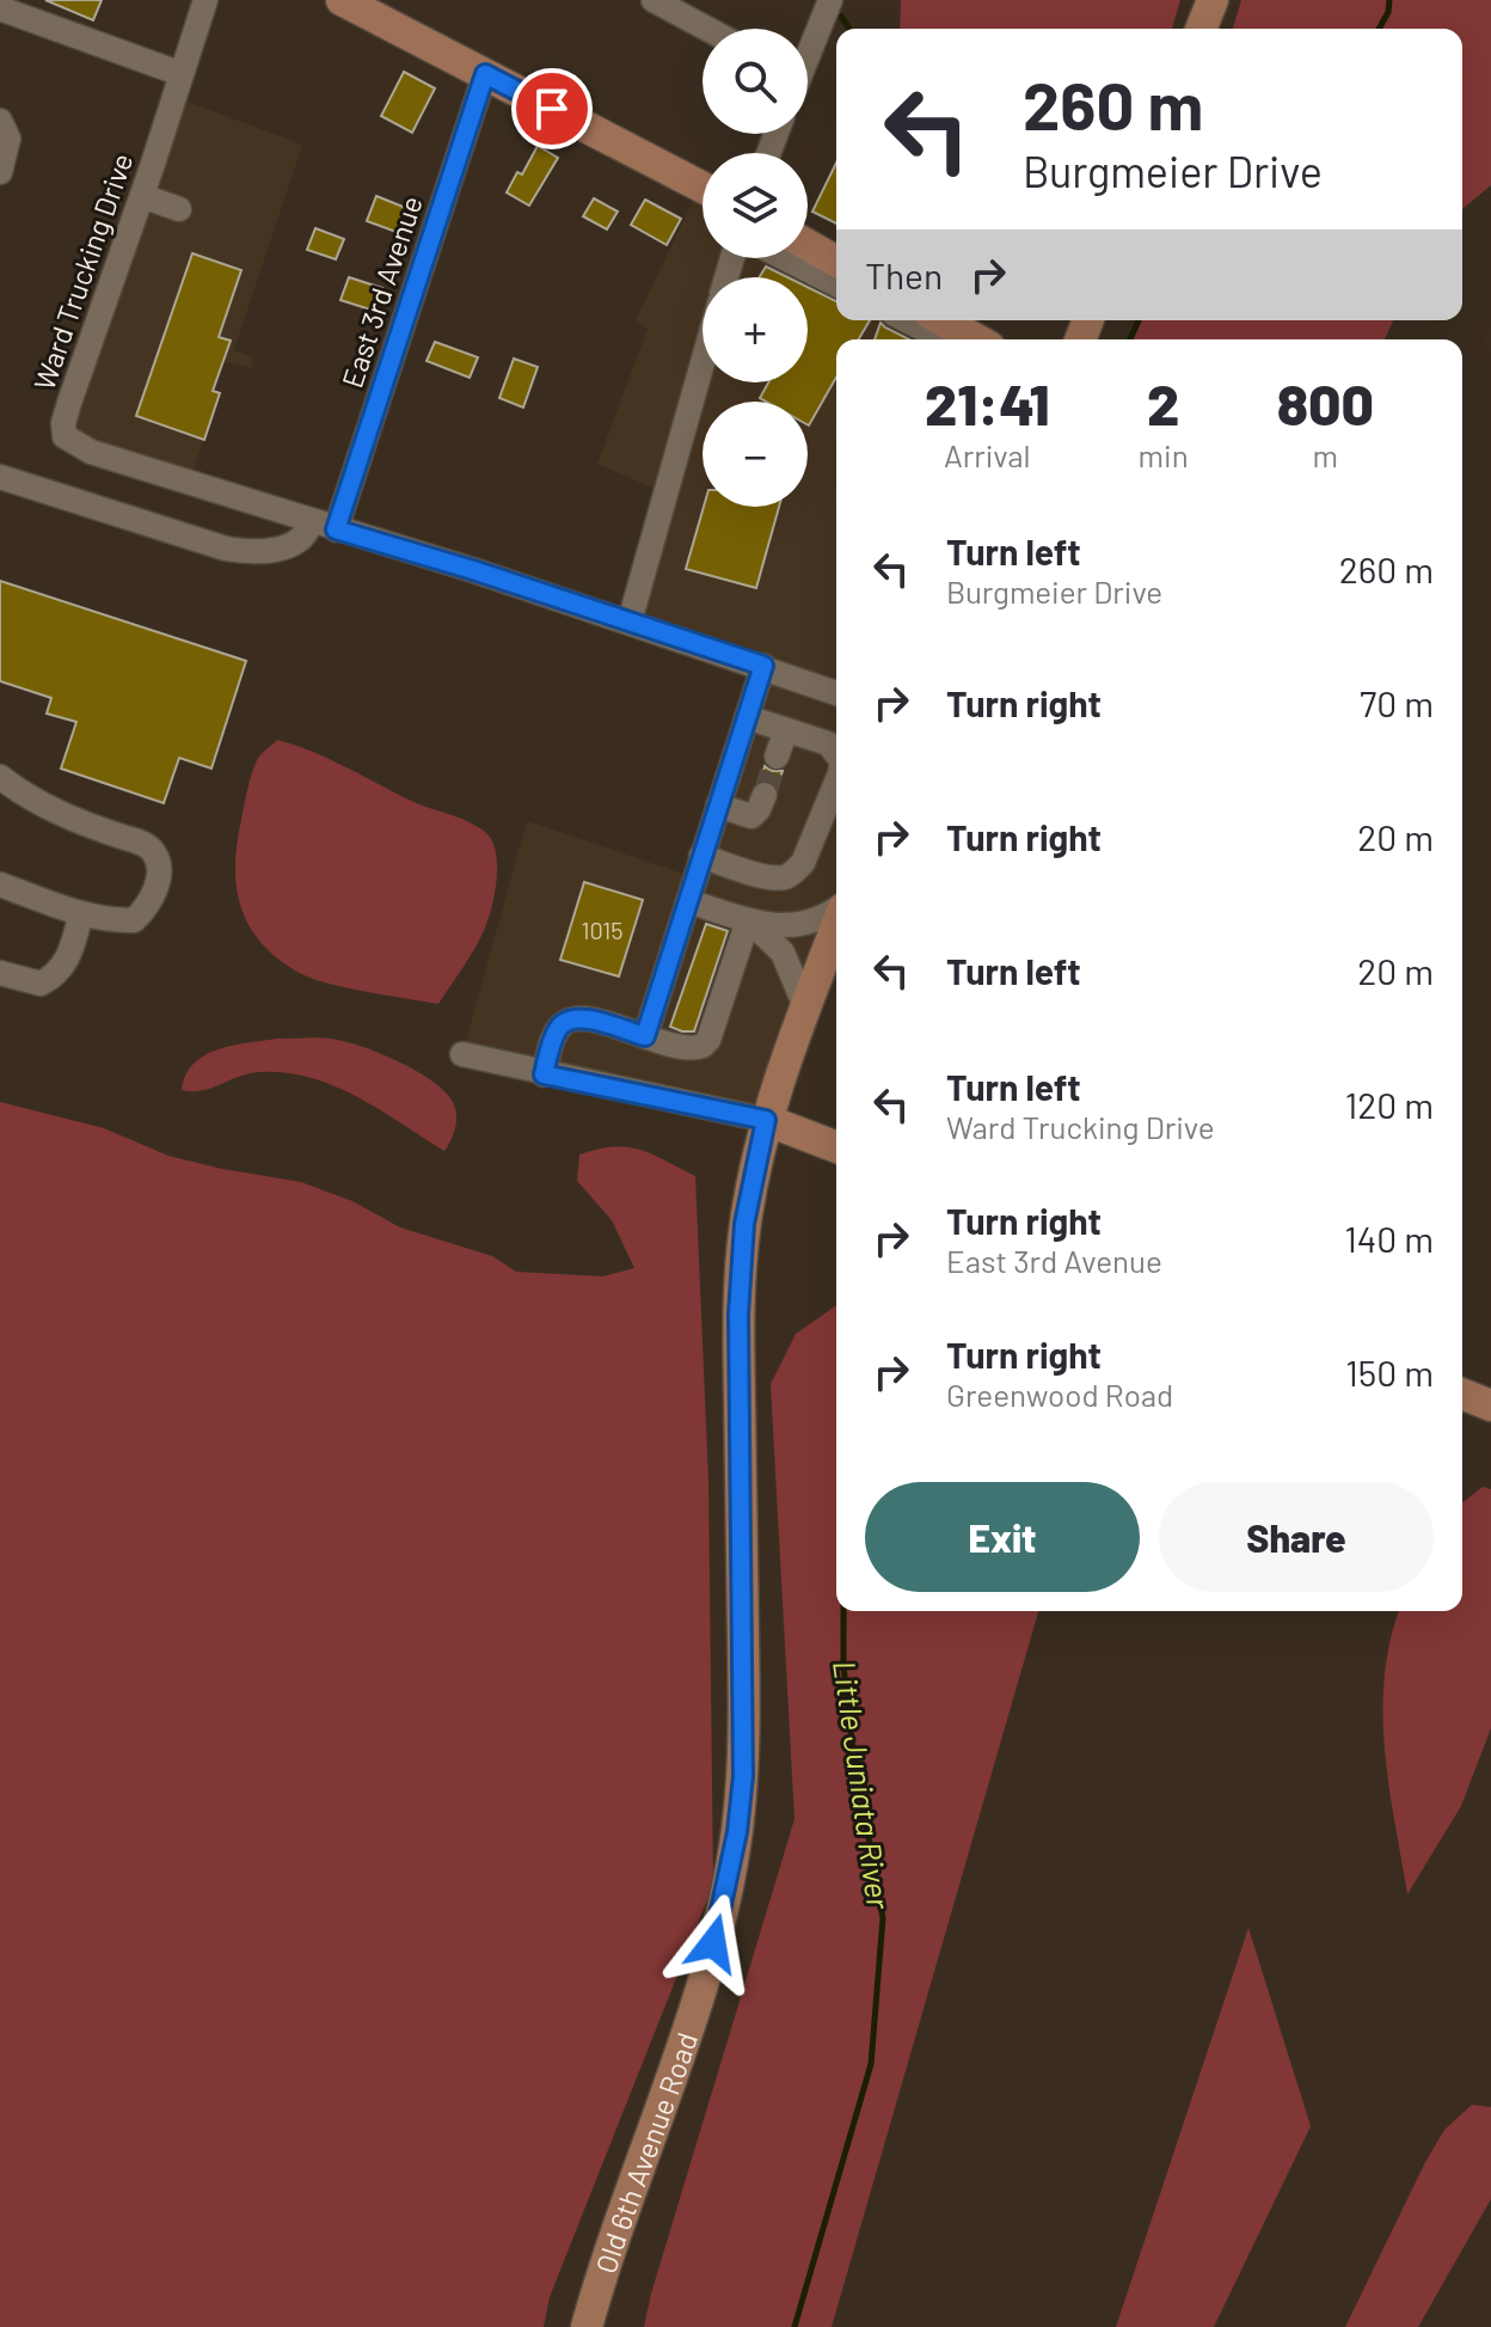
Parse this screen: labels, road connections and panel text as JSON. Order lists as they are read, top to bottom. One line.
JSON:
{"streets":{"main road":["Old 6th Avenue Road"],"street":["Ward Trucking Drive","East 3rd Avenue"]},"crossings":[["Ward Trucking Drive","East 3rd Avenue"]],"water":["Little Juniata River"],"house_numbers":["1015"],"page":{"map_buttons":["+","−"],"turn":["260 m","Burgmeier Drive"],"then":"Then","eta":["21:41","Arrival","2","min","800","m"],"list":[{"name":"Turn left","note":"Burgmeier Drive","value":"260 m"},{"name":"Turn right","value":"70 m"},{"name":"Turn right","value":"20 m"},{"name":"Turn left","value":"20 m"},{"name":"Turn left","note":"Ward Trucking Drive","value":"120 m"},{"name":"Turn right","note":"East 3rd Avenue","value":"140 m"},{"name":"Turn right","note":"Greenwood Road","value":"150 m"}],"buttons":["Exit","Share"]}}
